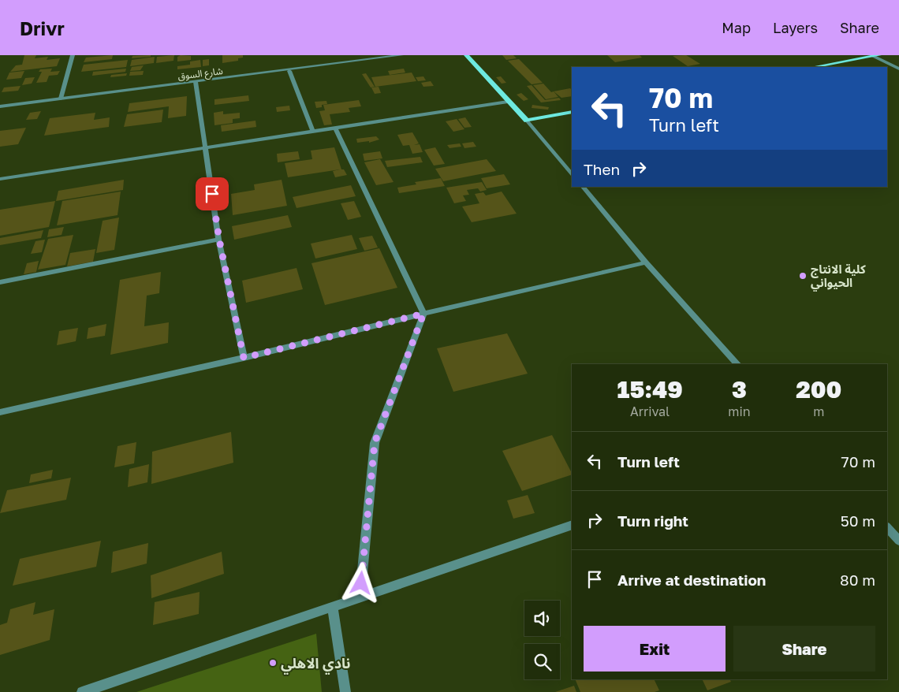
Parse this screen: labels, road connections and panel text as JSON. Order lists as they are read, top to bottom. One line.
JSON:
{"streets":{"street":["شارع السوق"]},"places":["كلية الانتاج الحيواني","نادي الاهلي"],"page":{"header":"Drivr","nav":["Map","Layers","Share"],"turn":["70 m","Turn left"],"then":"Then","eta":["15:49","Arrival","3","min","200","m"],"list":[{"name":"Turn left","value":"70 m"},{"name":"Turn right","value":"50 m"},{"name":"Arrive at destination","value":"80 m"}],"buttons":["Exit","Share"]}}
